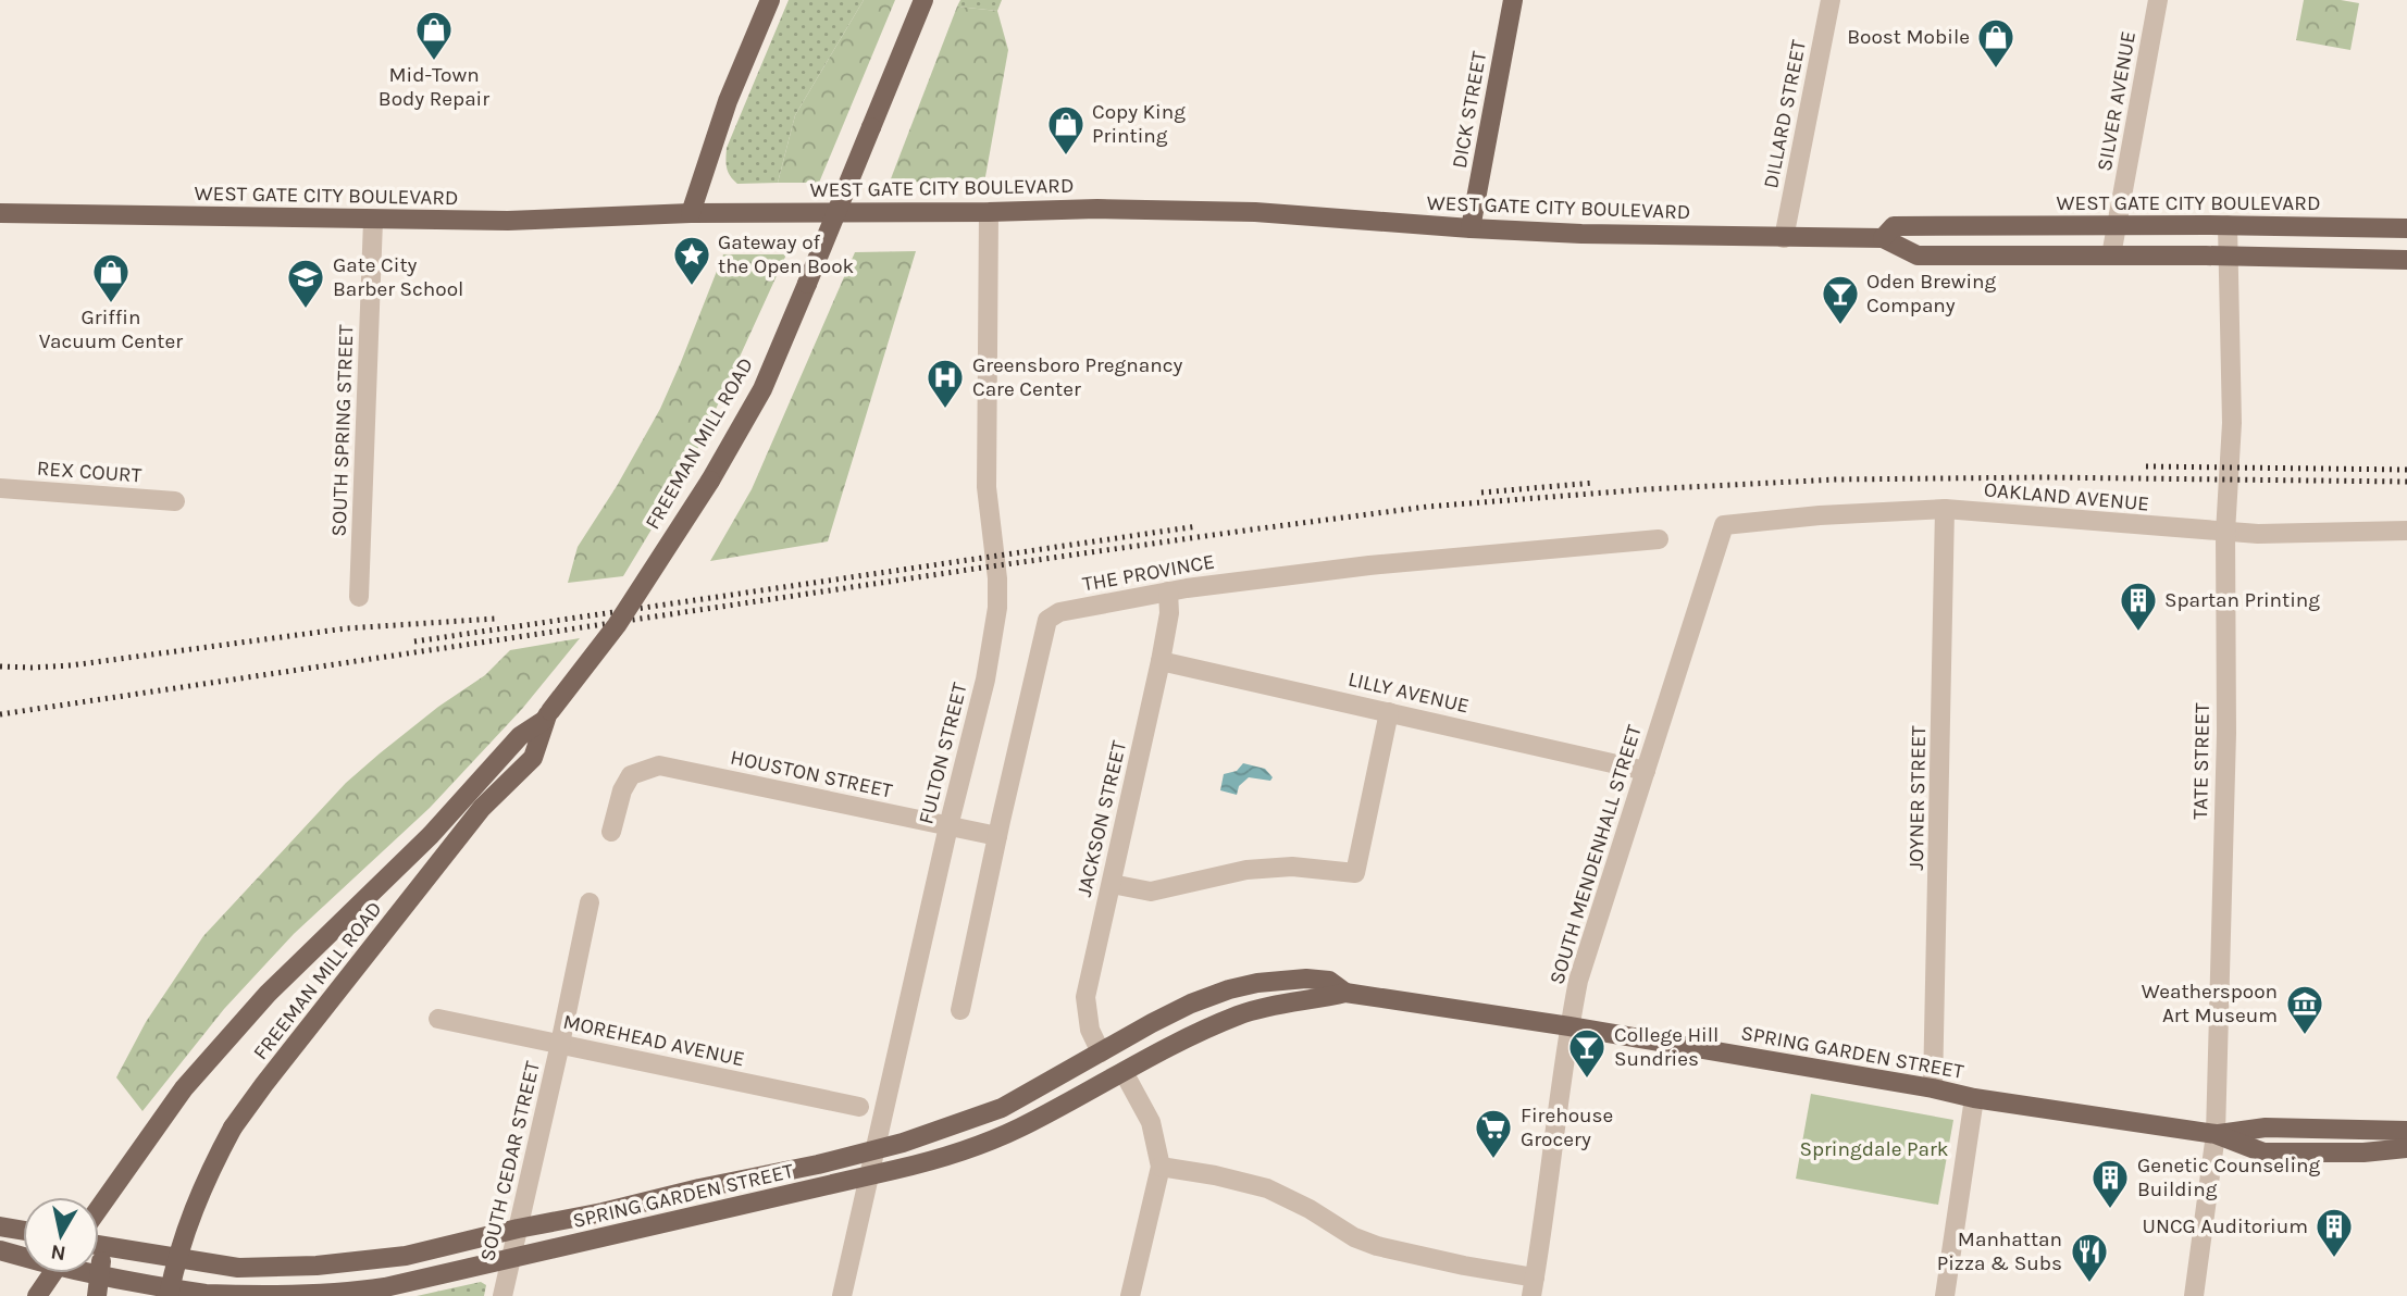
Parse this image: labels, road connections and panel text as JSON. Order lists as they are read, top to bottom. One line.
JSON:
{"streets":{"main road":["DICK STREET","WEST GATE CITY BOULEVARD","FREEMAN MILL ROAD","SPRING GARDEN STREET"],"street":["SILVER AVENUE","DILLARD STREET","SOUTH SPRING STREET","REX COURT","OAKLAND AVENUE","THE PROVINCE","LILLY AVENUE","FULTON STREET","TATE STREET","HOUSTON STREET","JOYNER STREET","JACKSON STREET","SOUTH MENDENHALL STREET","MOREHEAD AVENUE","SOUTH CEDAR STREET"]},"crossings":[["SILVER AVENUE","WEST GATE CITY BOULEVARD"],["DICK STREET","WEST GATE CITY BOULEVARD"],["DILLARD STREET","WEST GATE CITY BOULEVARD"],["WEST GATE CITY BOULEVARD","SOUTH SPRING STREET"],["WEST GATE CITY BOULEVARD","FULTON STREET"],["WEST GATE CITY BOULEVARD","TATE STREET"],["OAKLAND AVENUE","TATE STREET"],["OAKLAND AVENUE","JOYNER STREET"],["OAKLAND AVENUE","SOUTH MENDENHALL STREET"],["THE PROVINCE","HOUSTON STREET"],["THE PROVINCE","JACKSON STREET"],["LILLY AVENUE","JACKSON STREET"],["LILLY AVENUE","SOUTH MENDENHALL STREET"],["FULTON STREET","HOUSTON STREET"],["FULTON STREET","SPRING GARDEN STREET"],["TATE STREET","SPRING GARDEN STREET"],["JOYNER STREET","SPRING GARDEN STREET"],["JACKSON STREET","SPRING GARDEN STREET"],["SOUTH MENDENHALL STREET","SPRING GARDEN STREET"],["MOREHEAD AVENUE","SOUTH CEDAR STREET"],["SPRING GARDEN STREET","SOUTH CEDAR STREET"]],"parks":["Springdale Park"],"places":{"shop":["Mid-Town Body Repair","Boost Mobile","Copy King Printing","Griffin Vacuum Center"],"place":["Gateway of the Open Book"],"school or university":["Gate City Barber School"],"bar":["Oden Brewing Company","College Hill Sundries"],"hospital":["Greensboro Pregnancy Care Center"],"building":["Spartan Printing","Genetic Counseling Building","UNCG Auditorium"],"museum":["Weatherspoon Art Museum"],"supermarket":["Firehouse Grocery"],"restaurant":["Manhattan Pizza & Subs"]},"north":"bottom"}
